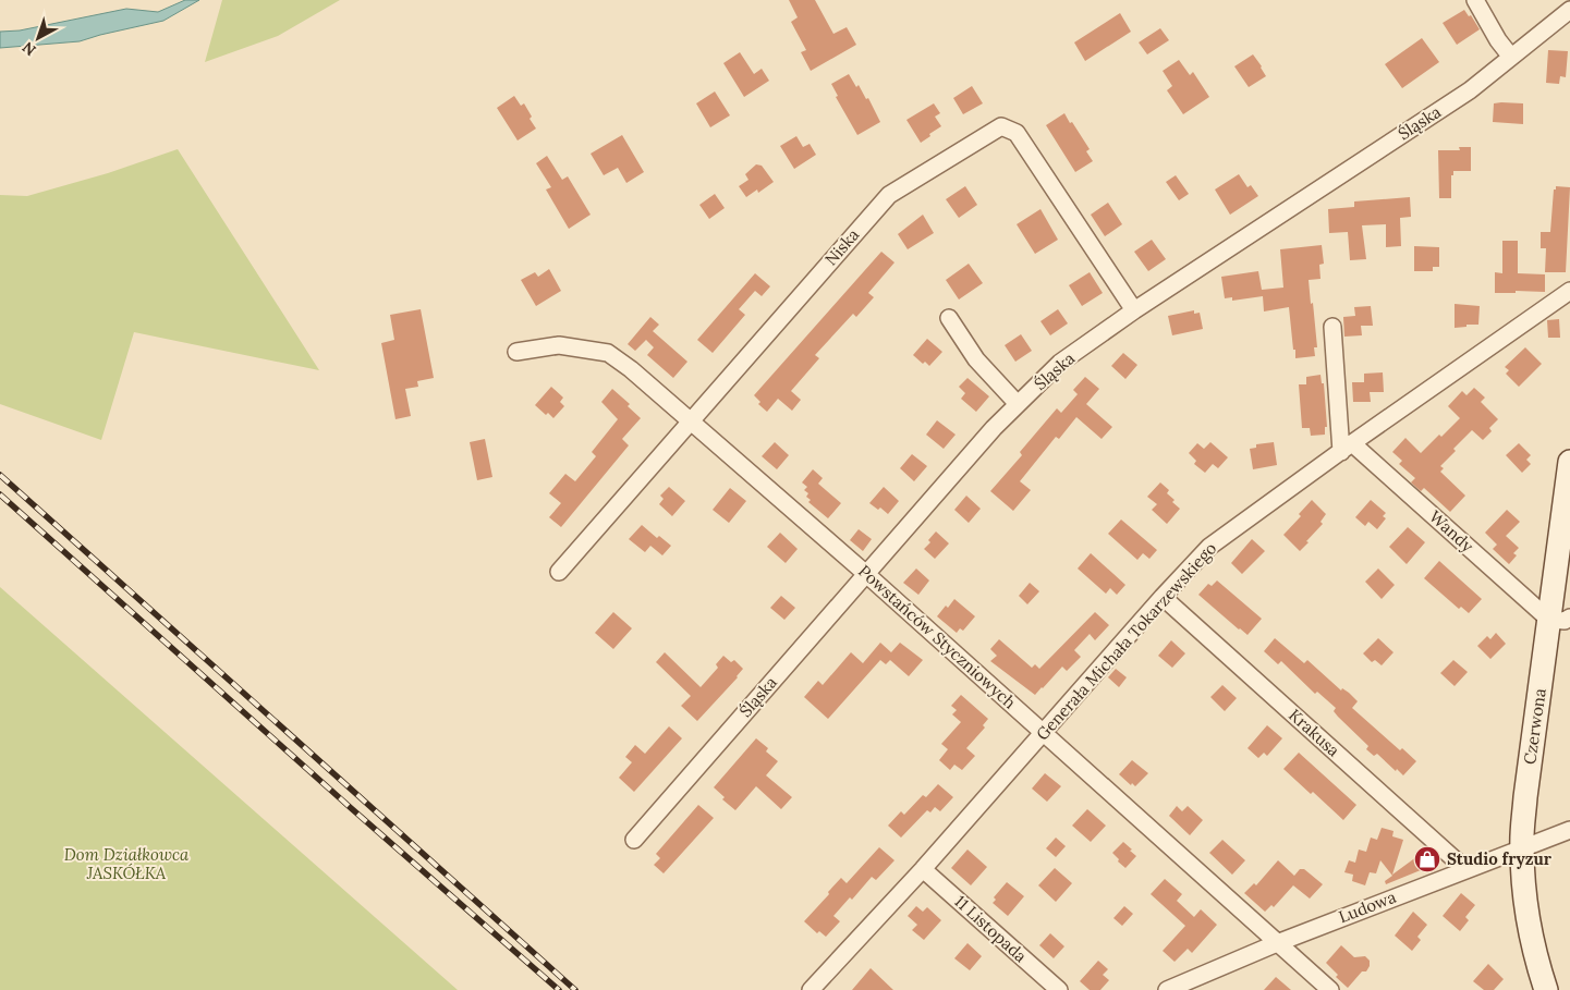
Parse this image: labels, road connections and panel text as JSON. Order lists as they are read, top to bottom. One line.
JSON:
{"streets":{"main road":["Czerwona"],"street":["Śląska","Niska","Wandy","Powstańców Styczniowych","Generała Michała Tokarzewskiego","Krakusa","Ludowa","11 Listopada"]},"crossings":[["Śląska","Niska"],["Śląska","Powstańców Styczniowych"],["Niska","Powstańców Styczniowych"],["Wandy","Generała Michała Tokarzewskiego"],["Wandy","Czerwona"],["Powstańców Styczniowych","Generała Michała Tokarzewskiego"],["Powstańców Styczniowych","Ludowa"],["Generała Michała Tokarzewskiego","Krakusa"],["Generała Michała Tokarzewskiego","11 Listopada"],["Czerwona","Ludowa"],["Krakusa","Ludowa"]],"parks":["Dom Działkowca JASKÓŁKA"],"places":{"shop":["Studio fryzur"]},"north":"bottom left"}
